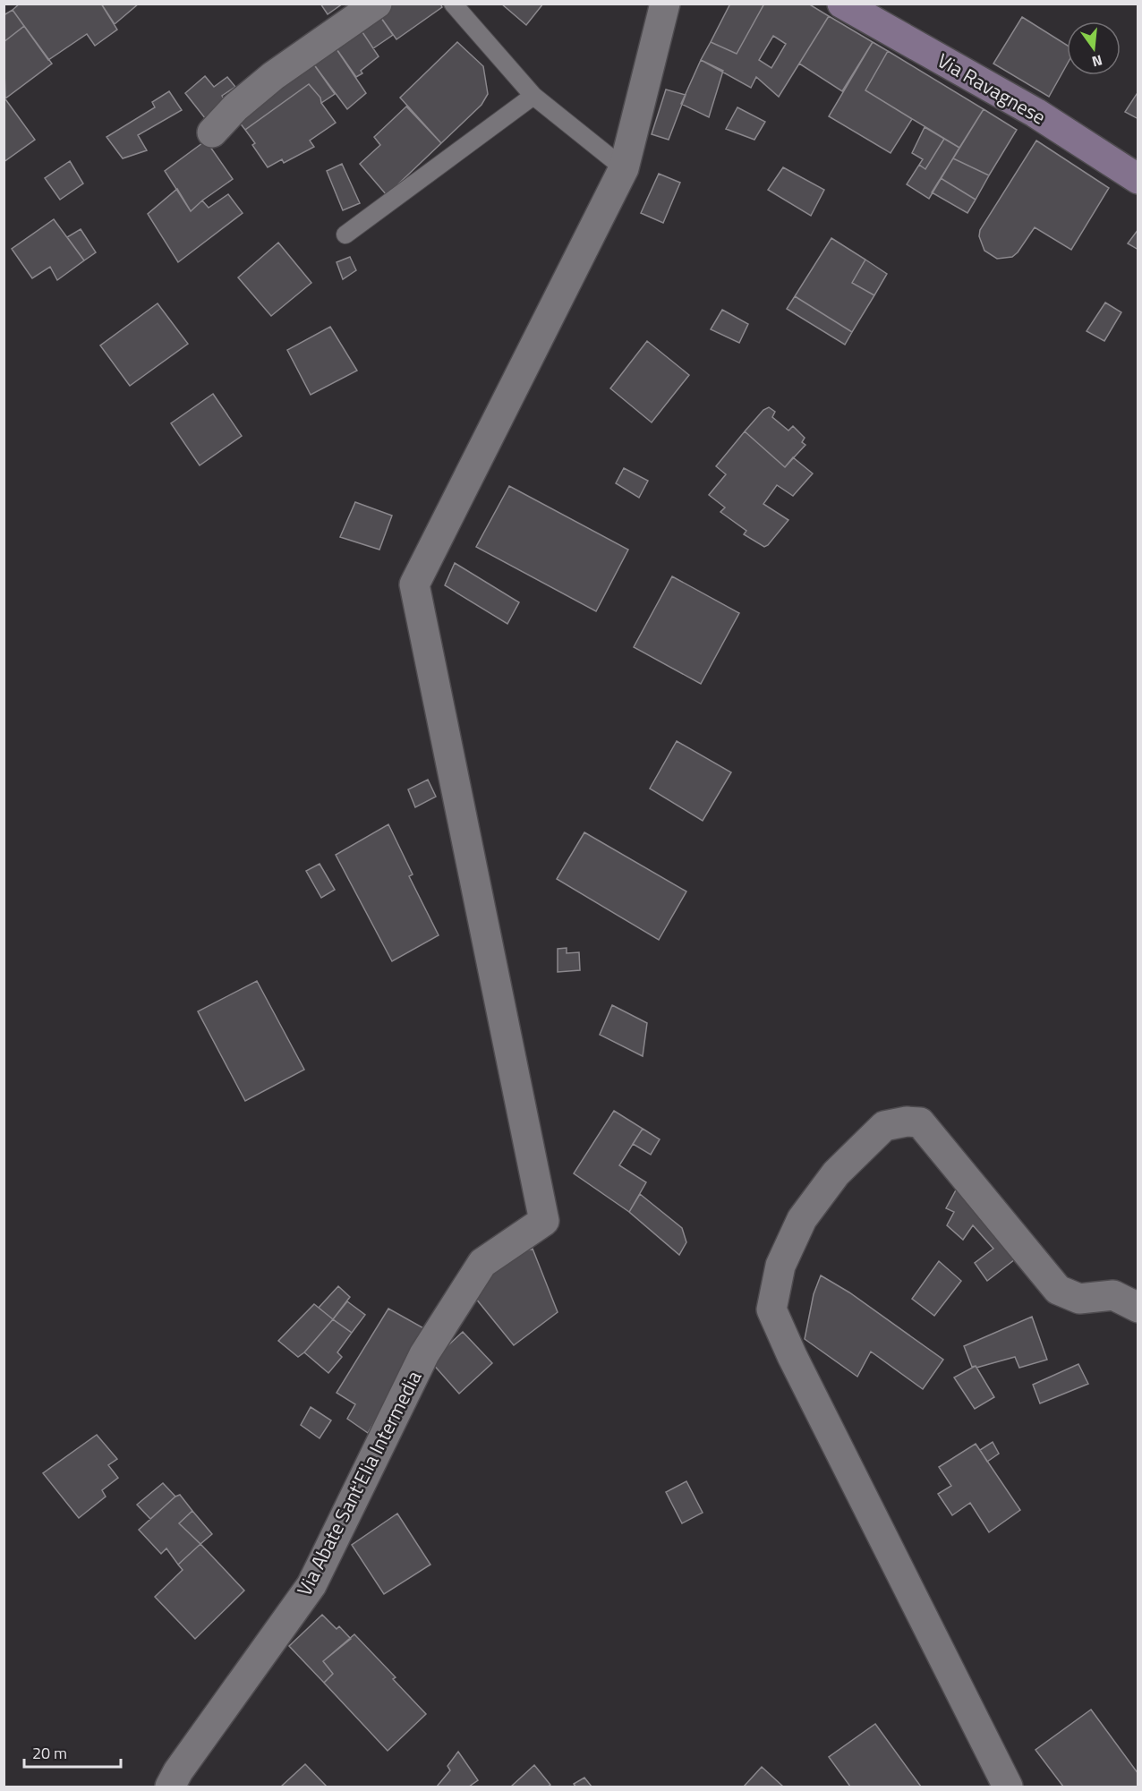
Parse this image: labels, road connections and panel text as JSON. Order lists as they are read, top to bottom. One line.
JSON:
{"streets":{"main road":["Via Ravagnese"],"street":["Via Abate Sant'Elia Intermedia"]},"scale_bar":"20 m","north":"bottom"}
